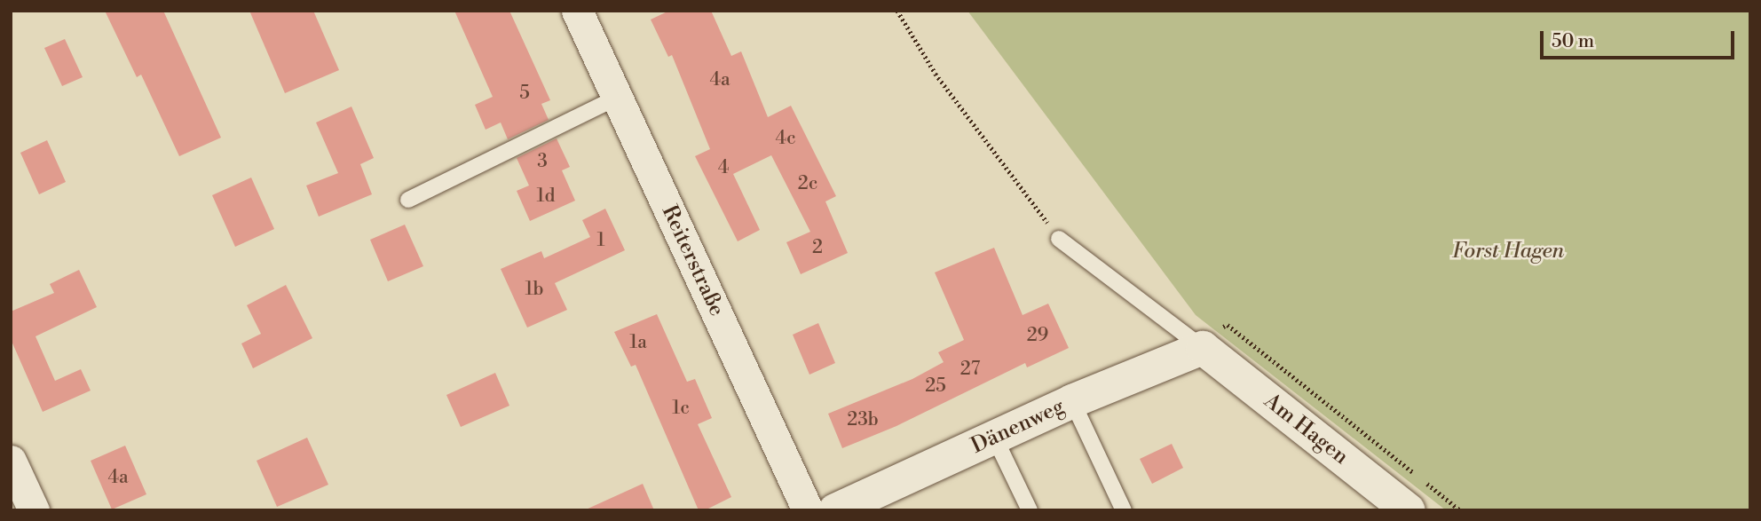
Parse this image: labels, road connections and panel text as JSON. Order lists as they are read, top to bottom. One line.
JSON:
{"streets":{"street":["Reiterstraße","Dänenweg","Am Hagen"]},"crossings":[["Dänenweg","Am Hagen"]],"parks":["Forst Hagen"],"house_numbers":["4a","5","4c","3","4","2c","1d","1","2","1b","29","1a","27","25","1c","23b","4a"],"scale_bar":"50 m"}
